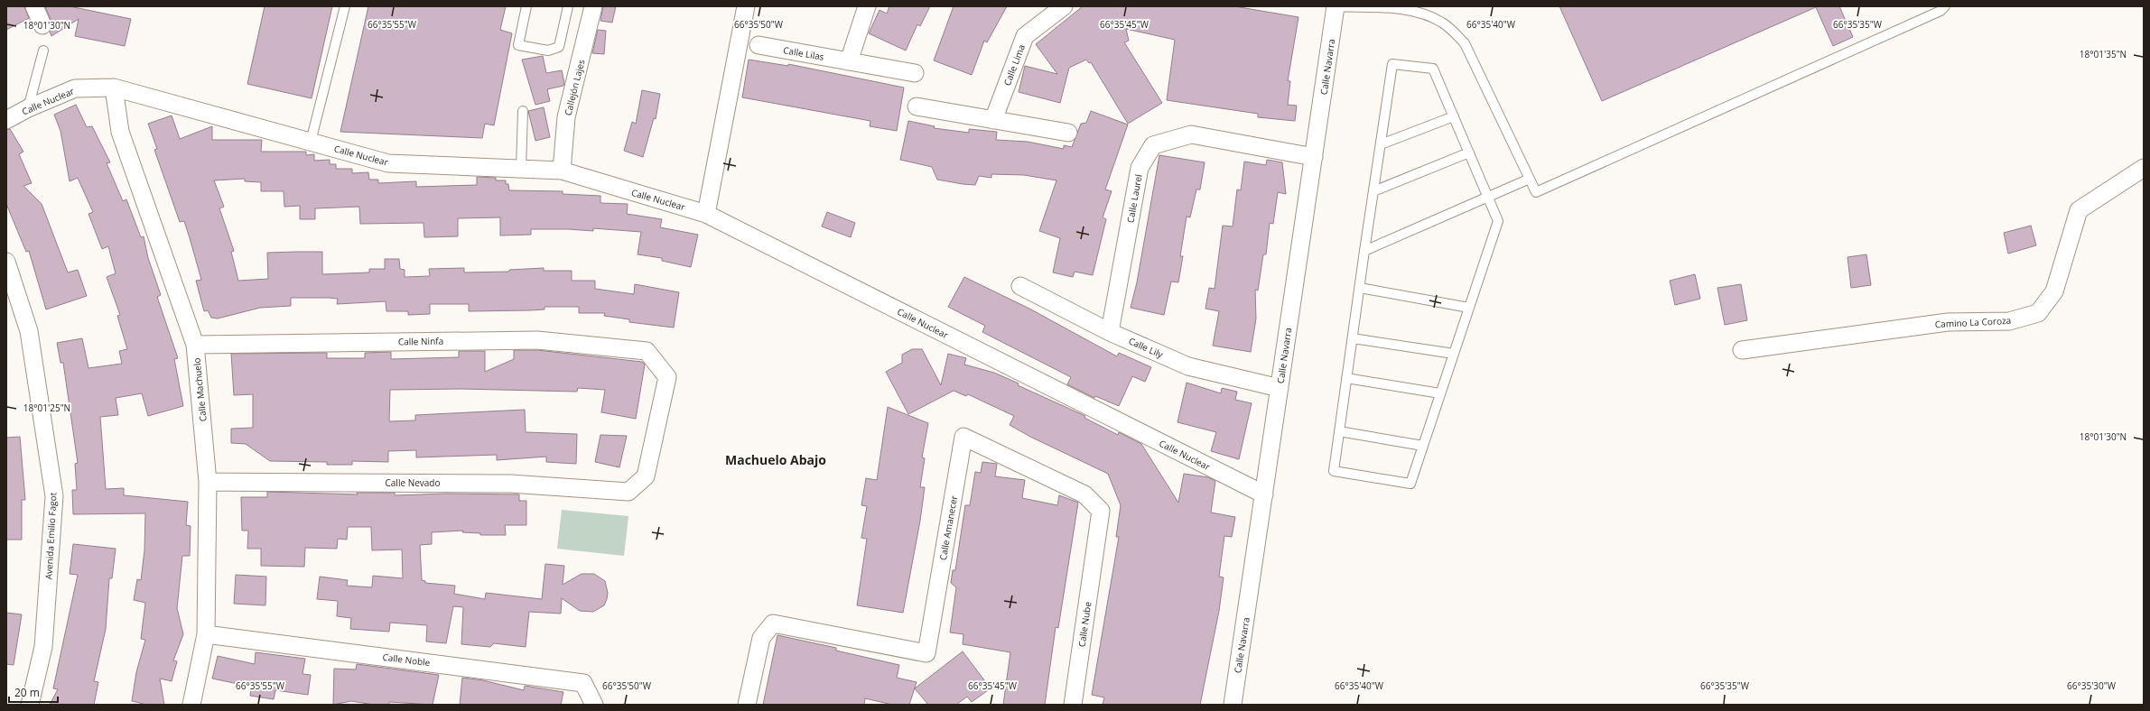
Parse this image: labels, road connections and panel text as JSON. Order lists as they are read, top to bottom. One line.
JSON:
{"streets":{"street":["Calle Lilas","Calle Lima","Calle Navarra","Callejón Lajes","Calle Nuclear","Calle Laurel","Camino La Coroza","Calle Ninfa","Calle Lily","Calle Machuelo","Calle Nevado","Calle Amanecer","Avenida Emilio Fagot","Calle Nube","Calle Noble"]},"crossings":[["Calle Navarra","Calle Nuclear"],["Calle Navarra","Calle Laurel"],["Calle Navarra","Calle Lily"],["Callejón Lajes","Calle Nuclear"],["Calle Nuclear","Calle Machuelo"],["Calle Laurel","Calle Lily"],["Calle Ninfa","Calle Machuelo"],["Calle Ninfa","Calle Nevado"],["Calle Machuelo","Calle Nevado"],["Calle Machuelo","Calle Noble"],["Calle Amanecer","Calle Nube"]],"districts":["Machuelo Abajo"],"scale_bar":"20 m","coordinates":["66°35'55\"W","66°35'50\"W","66°35'45\"W","66°35'40\"W","66°35'35\"W","18°01'30\"N","18°01'35\"N","18°01'25\"N","66°35'30\"W"]}
